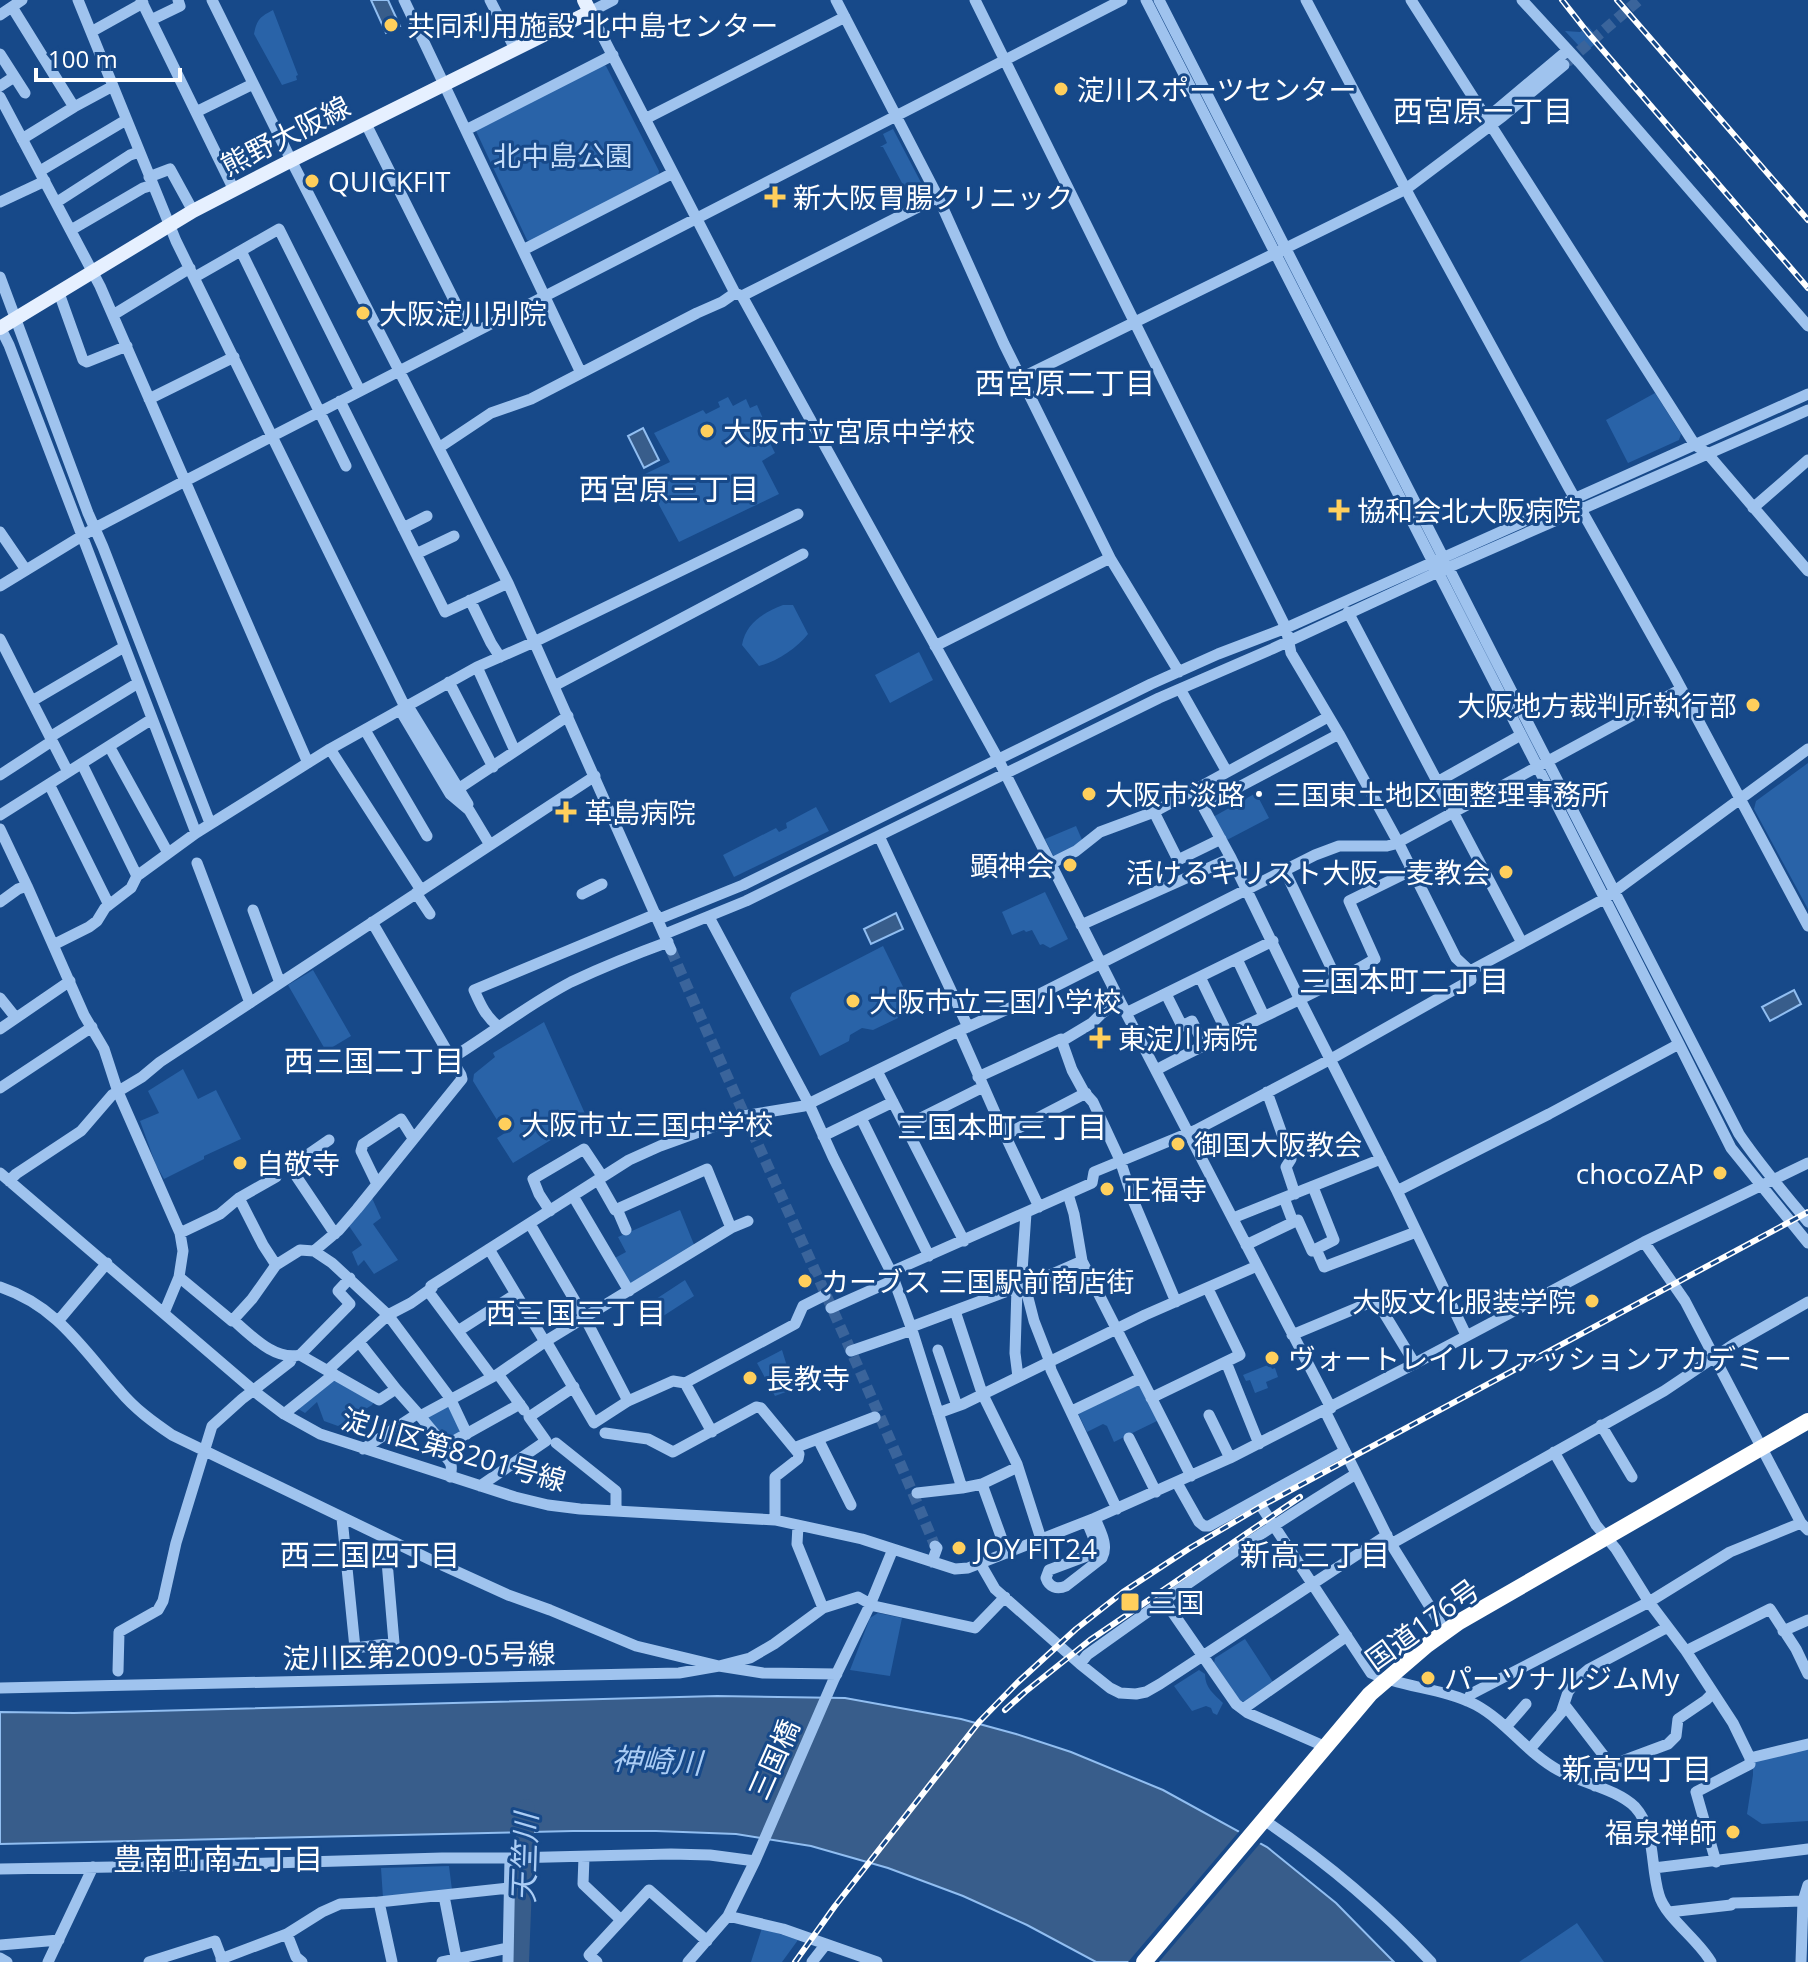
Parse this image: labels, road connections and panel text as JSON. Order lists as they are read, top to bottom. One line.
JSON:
{"streets":{"highway":["国道176号"],"main road":["熊野大阪線"],"street":["淀川区第8201号線","淀川区第2009-05号線","三国橋"]},"crossings":[["淀川区第8201号線","三国橋"],["淀川区第2009-05号線","三国橋"]],"districts":["西宮原一丁目","西宮原二丁目","西宮原三丁目","三国本町二丁目","西三国二丁目","三国本町三丁目","西三国三丁目","西三国四丁目","新高三丁目","新高四丁目","豊南町南五丁目"],"water":["神崎川","天竺川"],"parks":["北中島公園"],"places":{"other":["共同利用施設 北中島センター","淀川スポーツセンター","QUICKFIT","大阪淀川別院","大阪市立宮原中学校","大阪地方裁判所執行部","大阪市淡路・三国東土地区画整理事務所","顕神会","活けるキリスト大阪一麦教会","大阪市立三国小学校","大阪市立三国中学校","御国大阪教会","自敬寺","chocoZAP","正福寺","カーブス 三国駅前商店街","大阪文化服装学院","ヴォートレイルファッションアカデミー","長教寺","JOY FIT24","パーソナルジムMy","福泉禅師"],"health":["新大阪胃腸クリニック","協和会北大阪病院","革島病院","東淀川病院"],"transit":["三国"]},"scale_bar":"100 m"}
